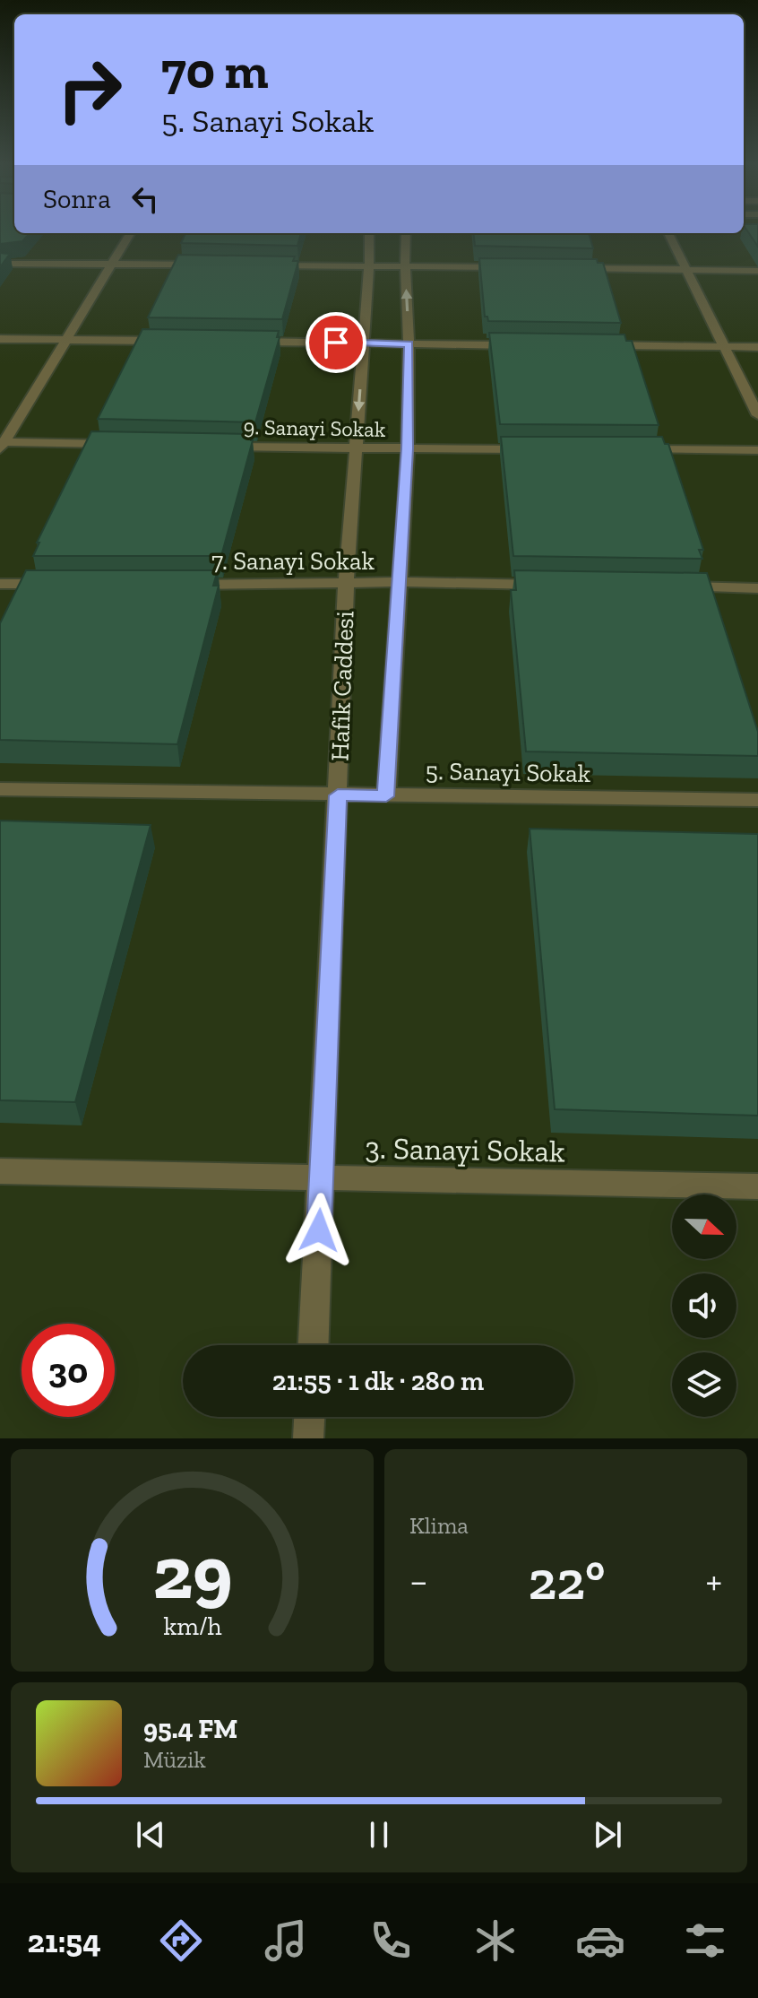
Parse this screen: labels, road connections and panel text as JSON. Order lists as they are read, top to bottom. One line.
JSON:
{"streets":{"street":["9. Sanayi Sokak","7. Sanayi Sokak","Hafik Caddesi","5. Sanayi Sokak","3. Sanayi Sokak"]},"crossings":[["9. Sanayi Sokak","Hafik Caddesi"],["7. Sanayi Sokak","Hafik Caddesi"],["Hafik Caddesi","5. Sanayi Sokak"],["Hafik Caddesi","3. Sanayi Sokak"]],"north":"right","page":{"turn":["70 m","5. Sanayi Sokak"],"then":"Sonra","limit":"30","trip":"21:55 · 1 dk · 280 m","tile":"Klima","heat":["−","22°","+"],"song":["95.4 FM","Müzik"],"tabs":"21:54","gauge":["29","km/h"]}}
